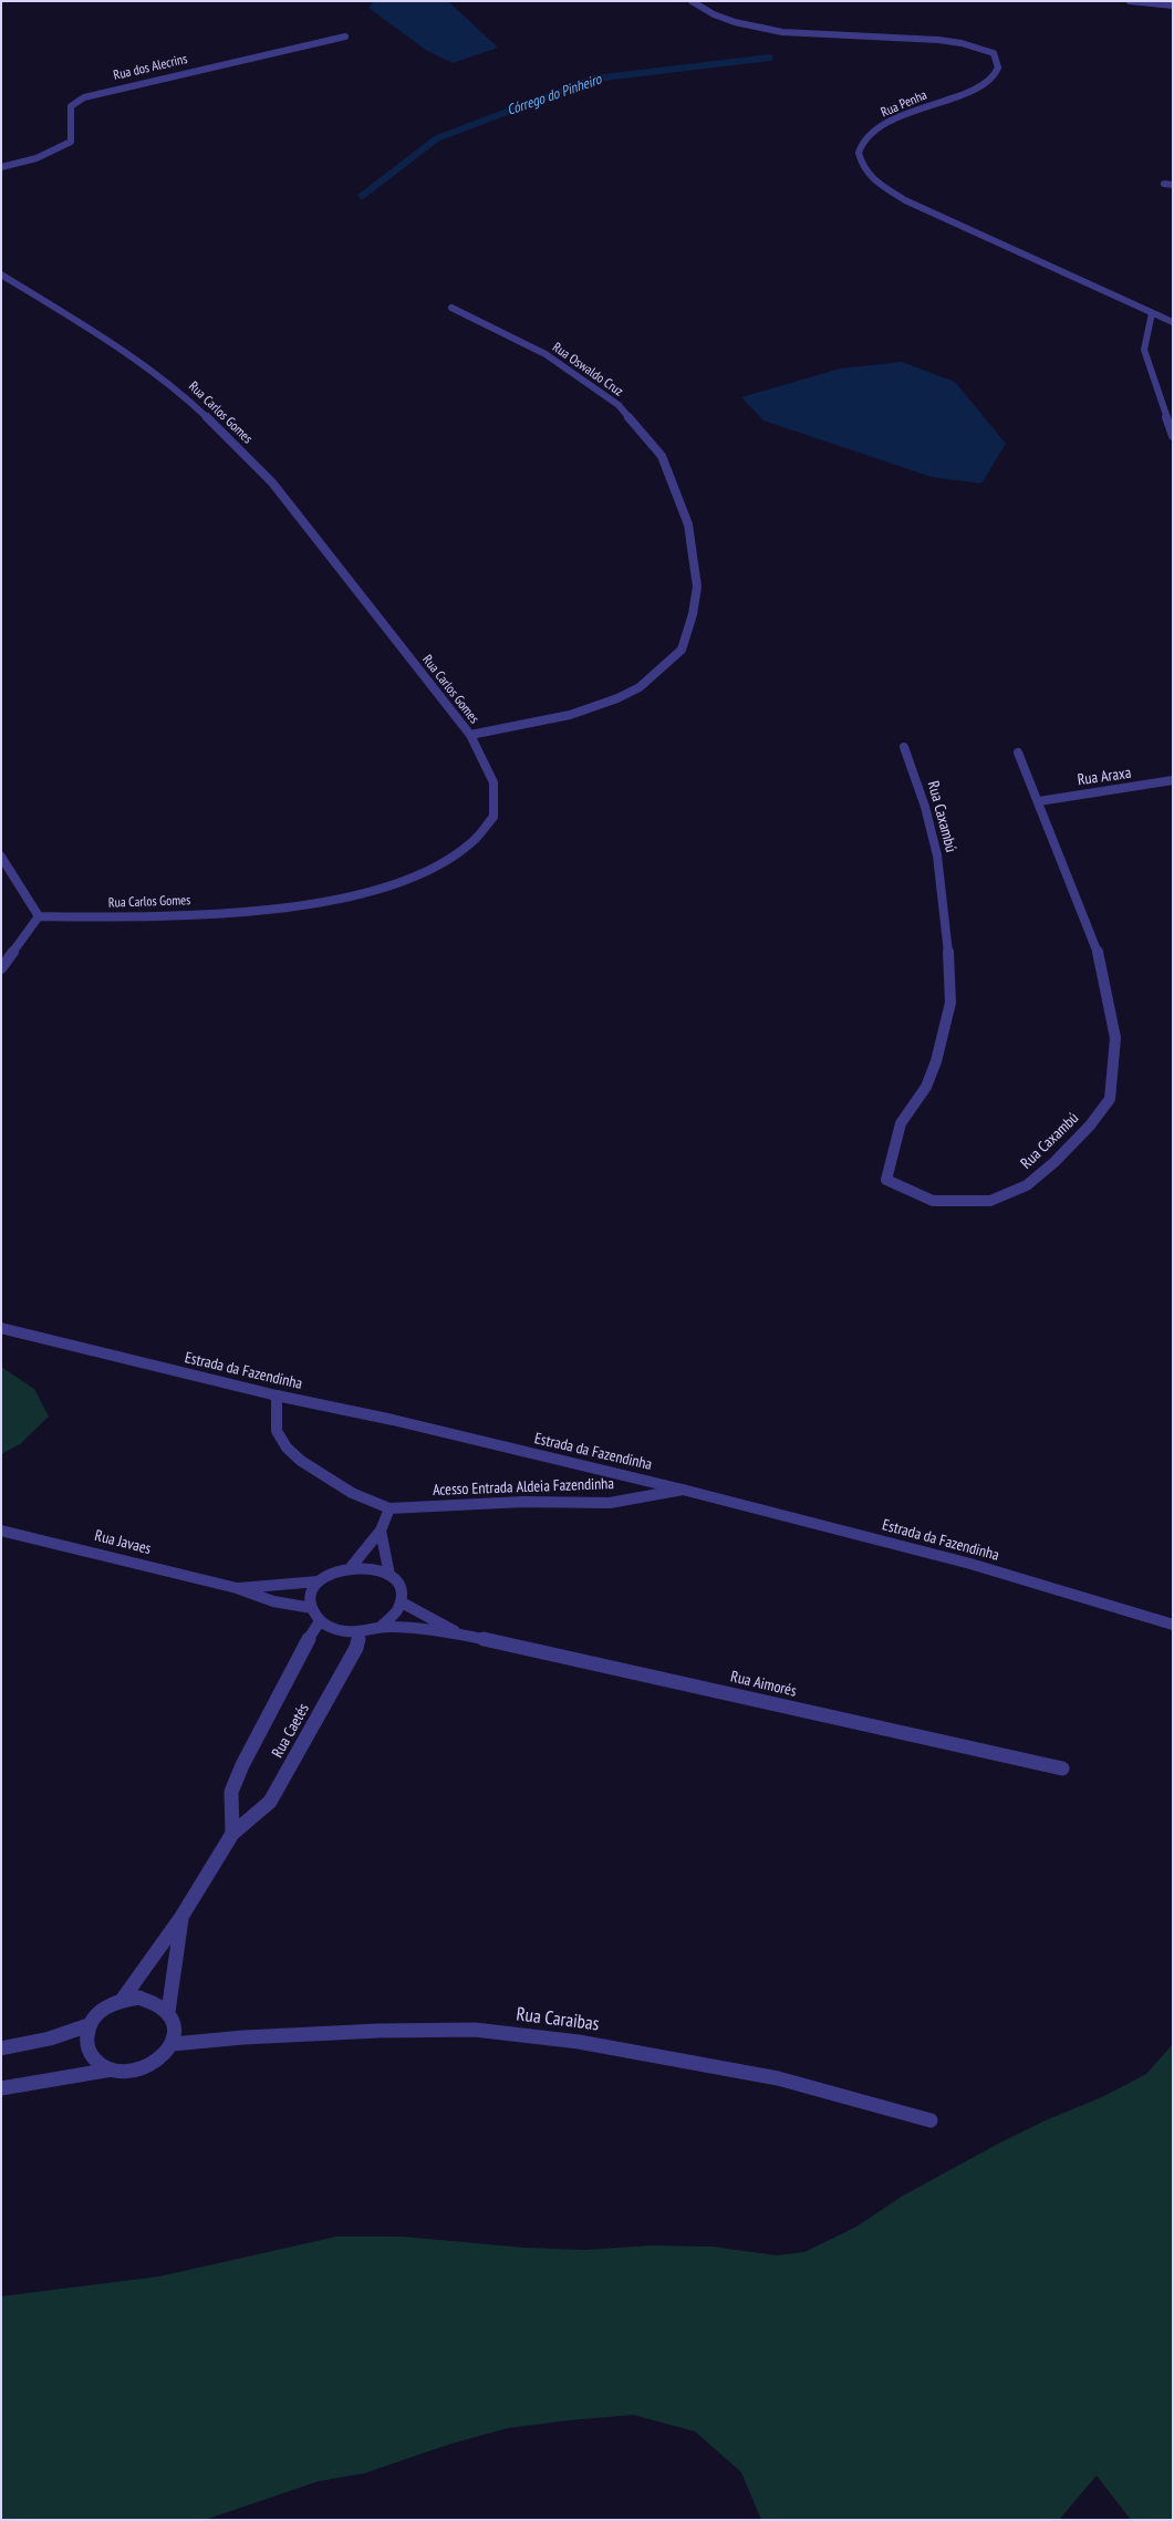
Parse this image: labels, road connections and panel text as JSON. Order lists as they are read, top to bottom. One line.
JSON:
{"streets":{"street":["Rua dos Alecrins","Rua Penha","Rua Oswaldo Cruz","Rua Carlos Gomes","Rua Araxa","Rua Caxambú","Estrada da Fazendinha","Acesso Entrada Aldeia Fazendinha","Rua Javaes","Rua Aimorés","Rua Caetés","Rua Caraibas"]},"crossings":[["Rua Oswaldo Cruz","Rua Carlos Gomes"],["Rua Araxa","Rua Caxambú"],["Estrada da Fazendinha","Acesso Entrada Aldeia Fazendinha"],["Rua Javaes","Rua Aimorés"],["Rua Javaes","Rua Caetés"],["Rua Aimorés","Rua Caetés"],["Rua Caetés","Rua Caraibas"]],"water":["Córrego do Pinheiro"]}
